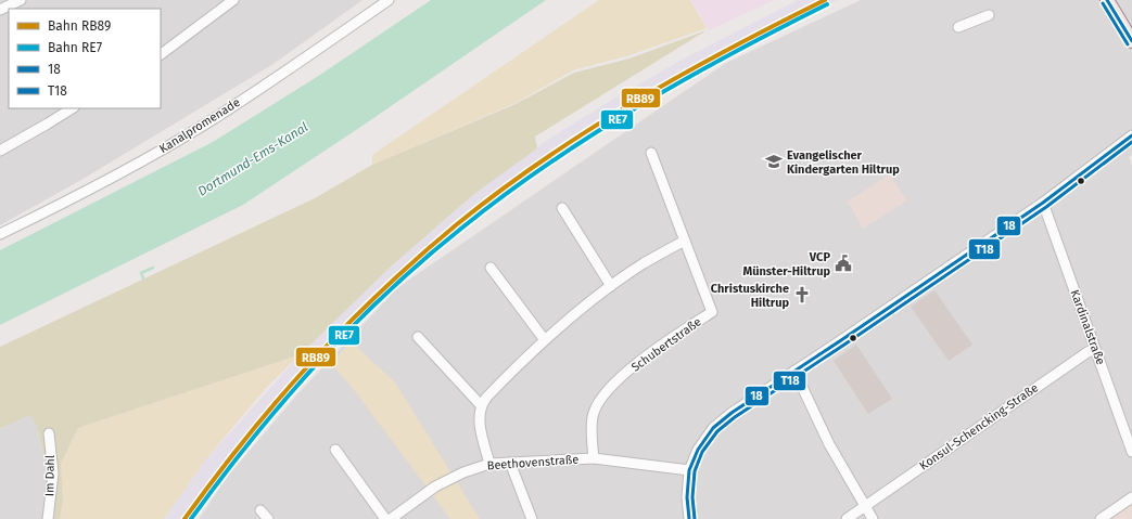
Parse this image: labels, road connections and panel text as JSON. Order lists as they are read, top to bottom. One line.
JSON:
{"streets":{"street":["Kanalpromenade","Kardinalstraße","Schubertstraße","Konsul-Schencking-Straße","Beethovenstraße","Im Dahl"]},"crossings":[["Kardinalstraße","Konsul-Schencking-Straße"],["Schubertstraße","Beethovenstraße"]],"water":["Dortmund-Ems-Kanal"],"places":{"school or university":["Evangelischer Kindergarten Hiltrup"],"public building":["VCP Münster-Hiltrup"],"church":["Christuskirche Hiltrup"]},"lines":["rail line RB89","transit line 18","transit line T18","rail line RE7"],"legend":["Bahn RB89","Bahn RE7","18","T18"]}
